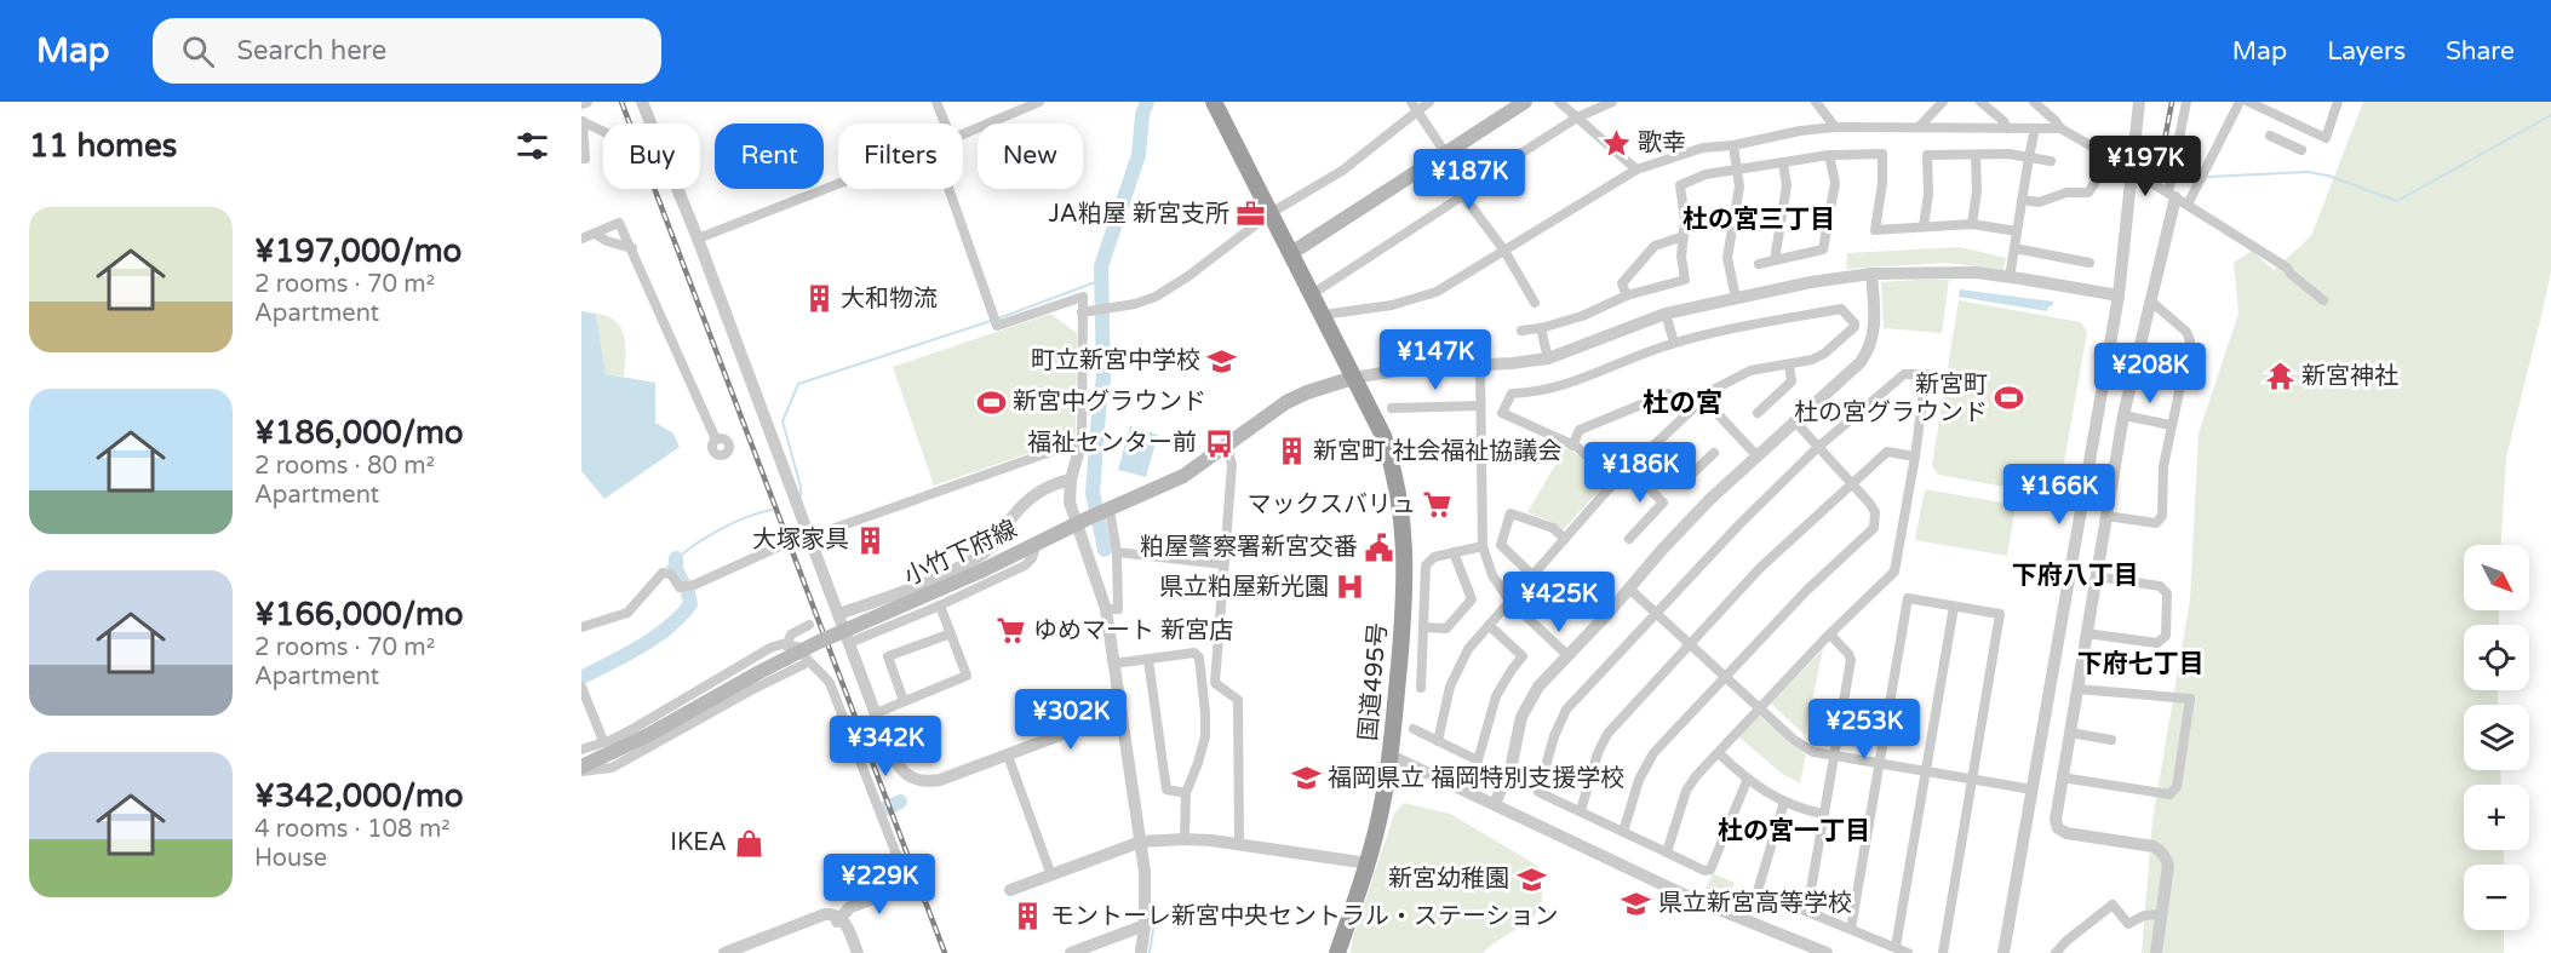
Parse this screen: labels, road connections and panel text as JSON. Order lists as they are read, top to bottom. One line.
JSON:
{"streets":{"highway":["国道495号"],"main road":["小竹下府線"]},"crossings":[["小竹下府線","国道495号"]],"districts":["杜の宮三丁目","杜の宮","下府八丁目","下府七丁目","杜の宮一丁目"],"places":{"place":["歌幸"],"office":["JA粕屋 新宮支所"],"building":["大和物流","新宮町 社会福祉協議会","大塚家具","モントーレ新宮中央セントラル・ステーション"],"school or university":["町立新宮中学校","福岡県立 福岡特別支援学校","新宮幼稚園","県立新宮高等学校"],"temple":["新宮神社"],"sports":["新宮町 杜の宮グラウンド","新宮中グラウンド"],"bus stop":["福祉センター前"],"supermarket":["マックスバリュ","ゆめマート 新宮店"],"public building":["粕屋警察署新宮交番"],"hospital":["県立粕屋新光園"],"shop":["IKEA"]},"north":"bottom right","page":{"header":"Map","search":"Search here","nav":["Map","Layers","Share"],"heading":"11 homes","chip":["Buy","Rent","Filters","New"],"price":["¥197K","¥187K","¥147K","¥208K","¥186K","¥166K","¥425K","¥302K","¥253K","¥342K","¥229K"],"list":[{"name":"¥197,000/mo","note":"2 rooms · 70 m² · Apartment"},{"name":"¥186,000/mo","note":"2 rooms · 80 m² · Apartment"},{"name":"¥166,000/mo","note":"2 rooms · 70 m² · Apartment"},{"name":"¥342,000/mo","note":"4 rooms · 108 m² · House"}],"map_buttons":["+","−"]}}
